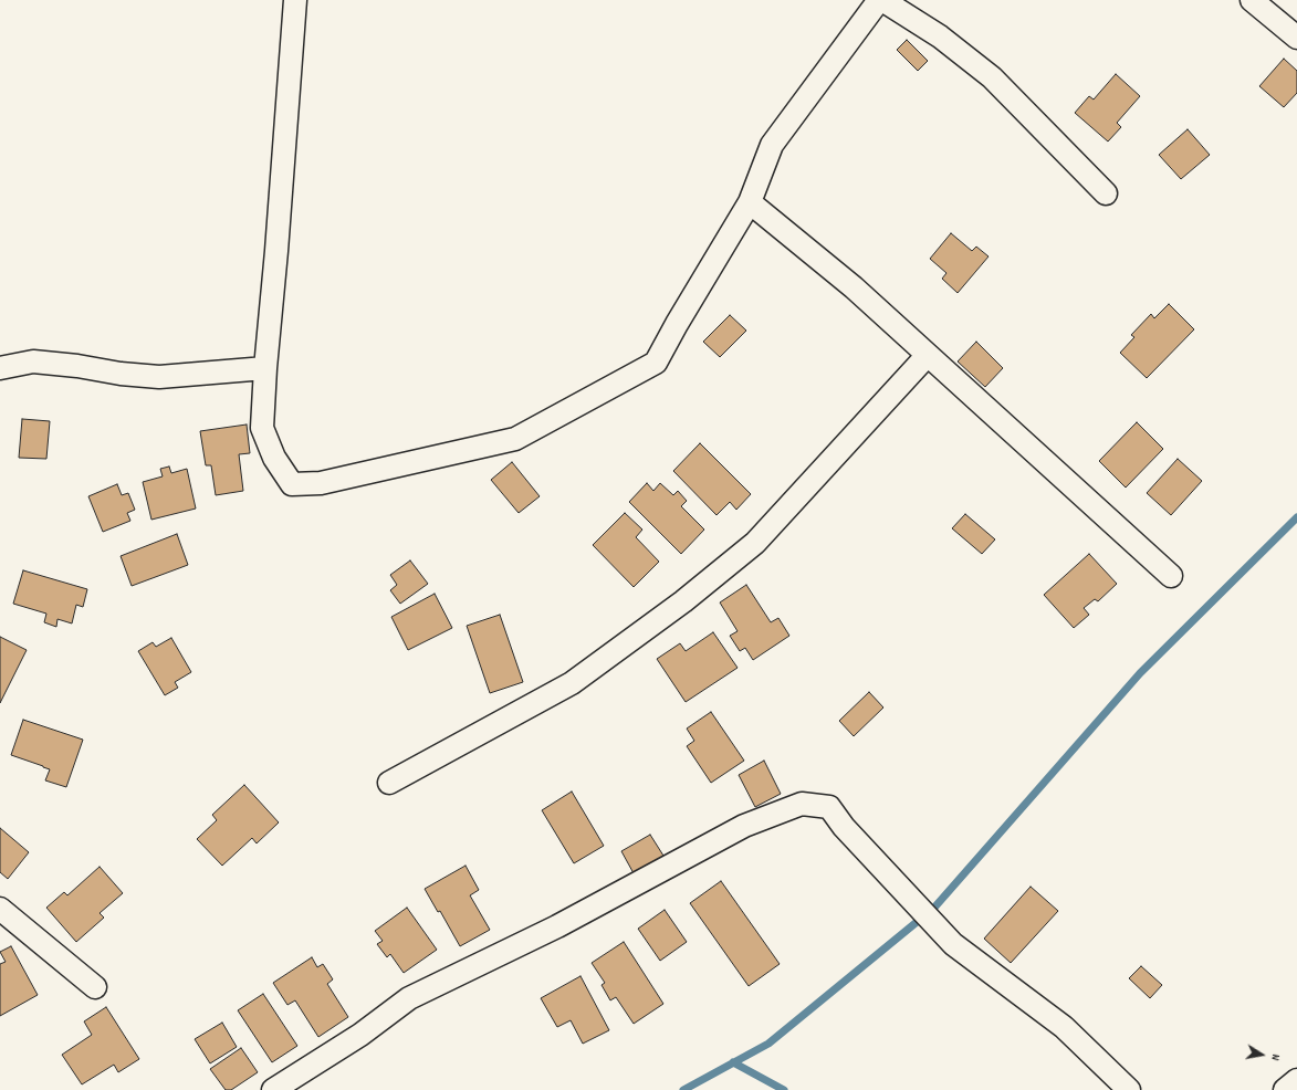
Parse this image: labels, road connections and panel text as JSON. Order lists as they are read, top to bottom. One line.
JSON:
{"north":"right"}
